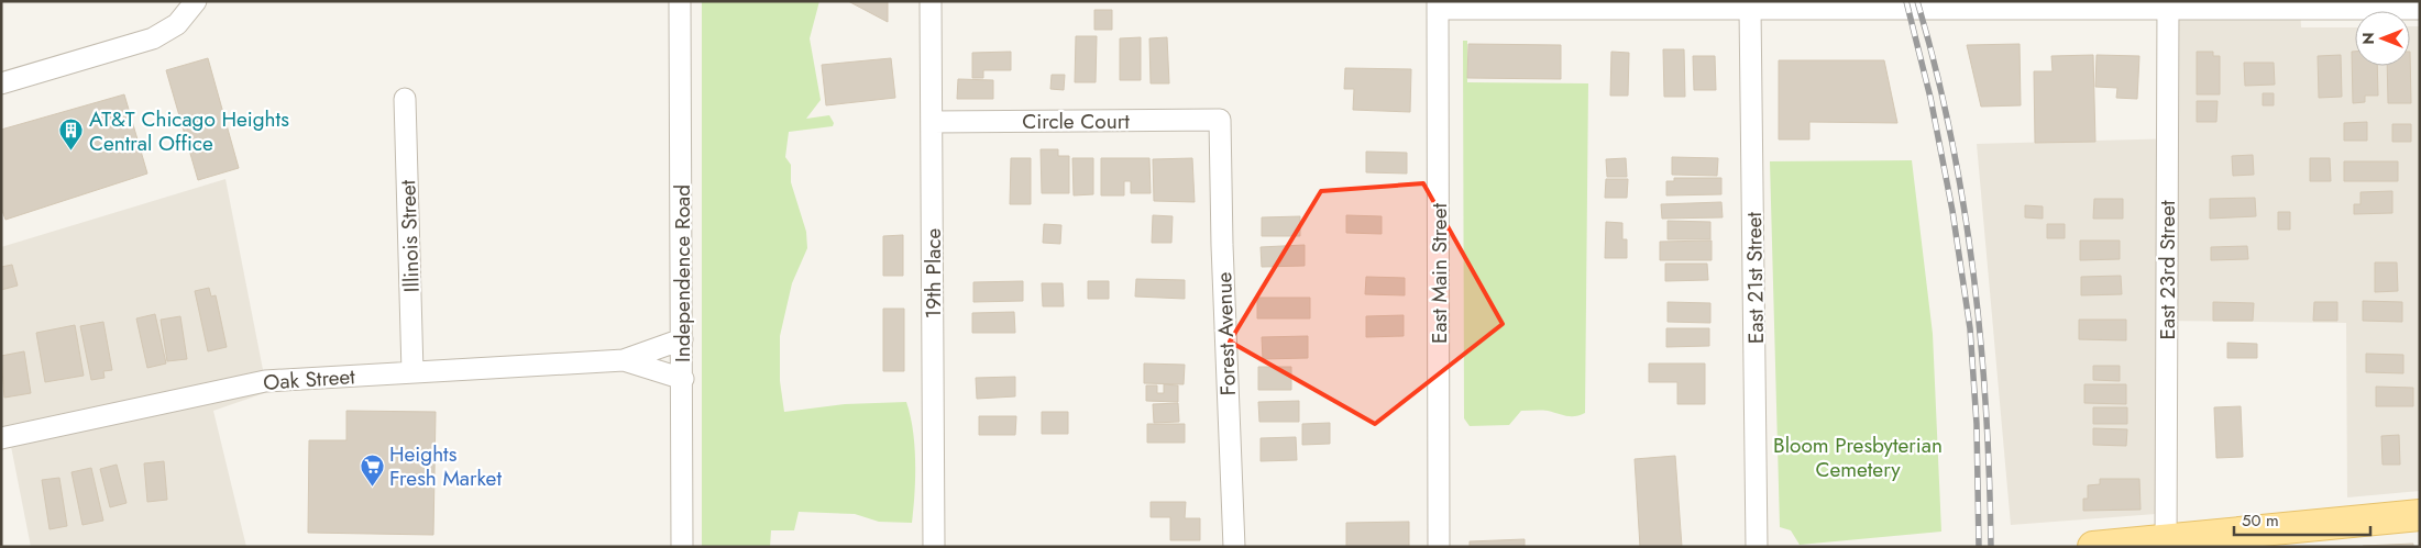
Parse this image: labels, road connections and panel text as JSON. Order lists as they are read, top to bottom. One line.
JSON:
{"streets":{"street":["Circle Court","Illinois Street","East 23rd Street","Independence Road","19th Place","East Main Street","East 21st Street","Forest Avenue","Oak Street"]},"crossings":[["Circle Court","19th Place"],["Circle Court","Forest Avenue"],["Illinois Street","Oak Street"],["Independence Road","Oak Street"]],"parks":["Bloom Presbyterian Cemetery"],"places":{"building":["AT&T Chicago Heights Central Office"],"supermarket":["Heights Fresh Market"]},"scale_bar":"50 m","north":"left"}
